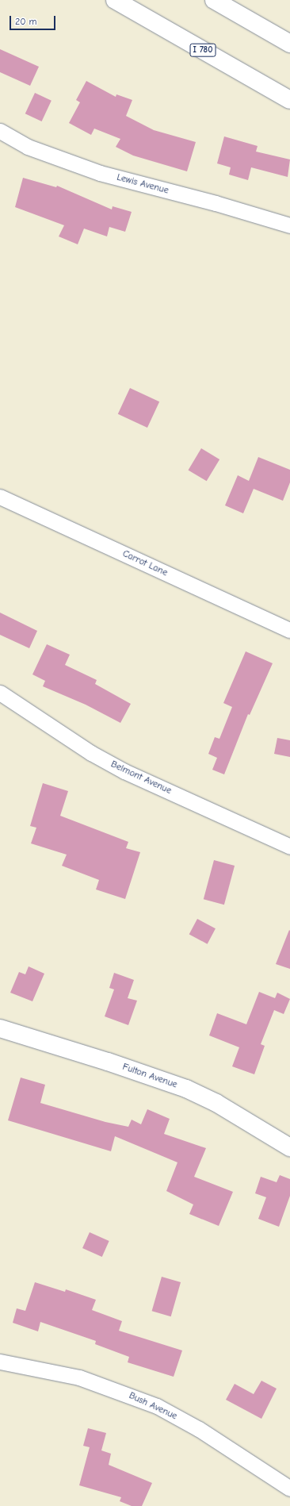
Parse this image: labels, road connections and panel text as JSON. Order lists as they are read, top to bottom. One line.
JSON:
{"streets":{"main road":["I 780","Fulton Avenue"],"street":["Lewis Avenue","Carrot Lane","Belmont Avenue","Bush Avenue"]},"scale_bar":"20 m"}
